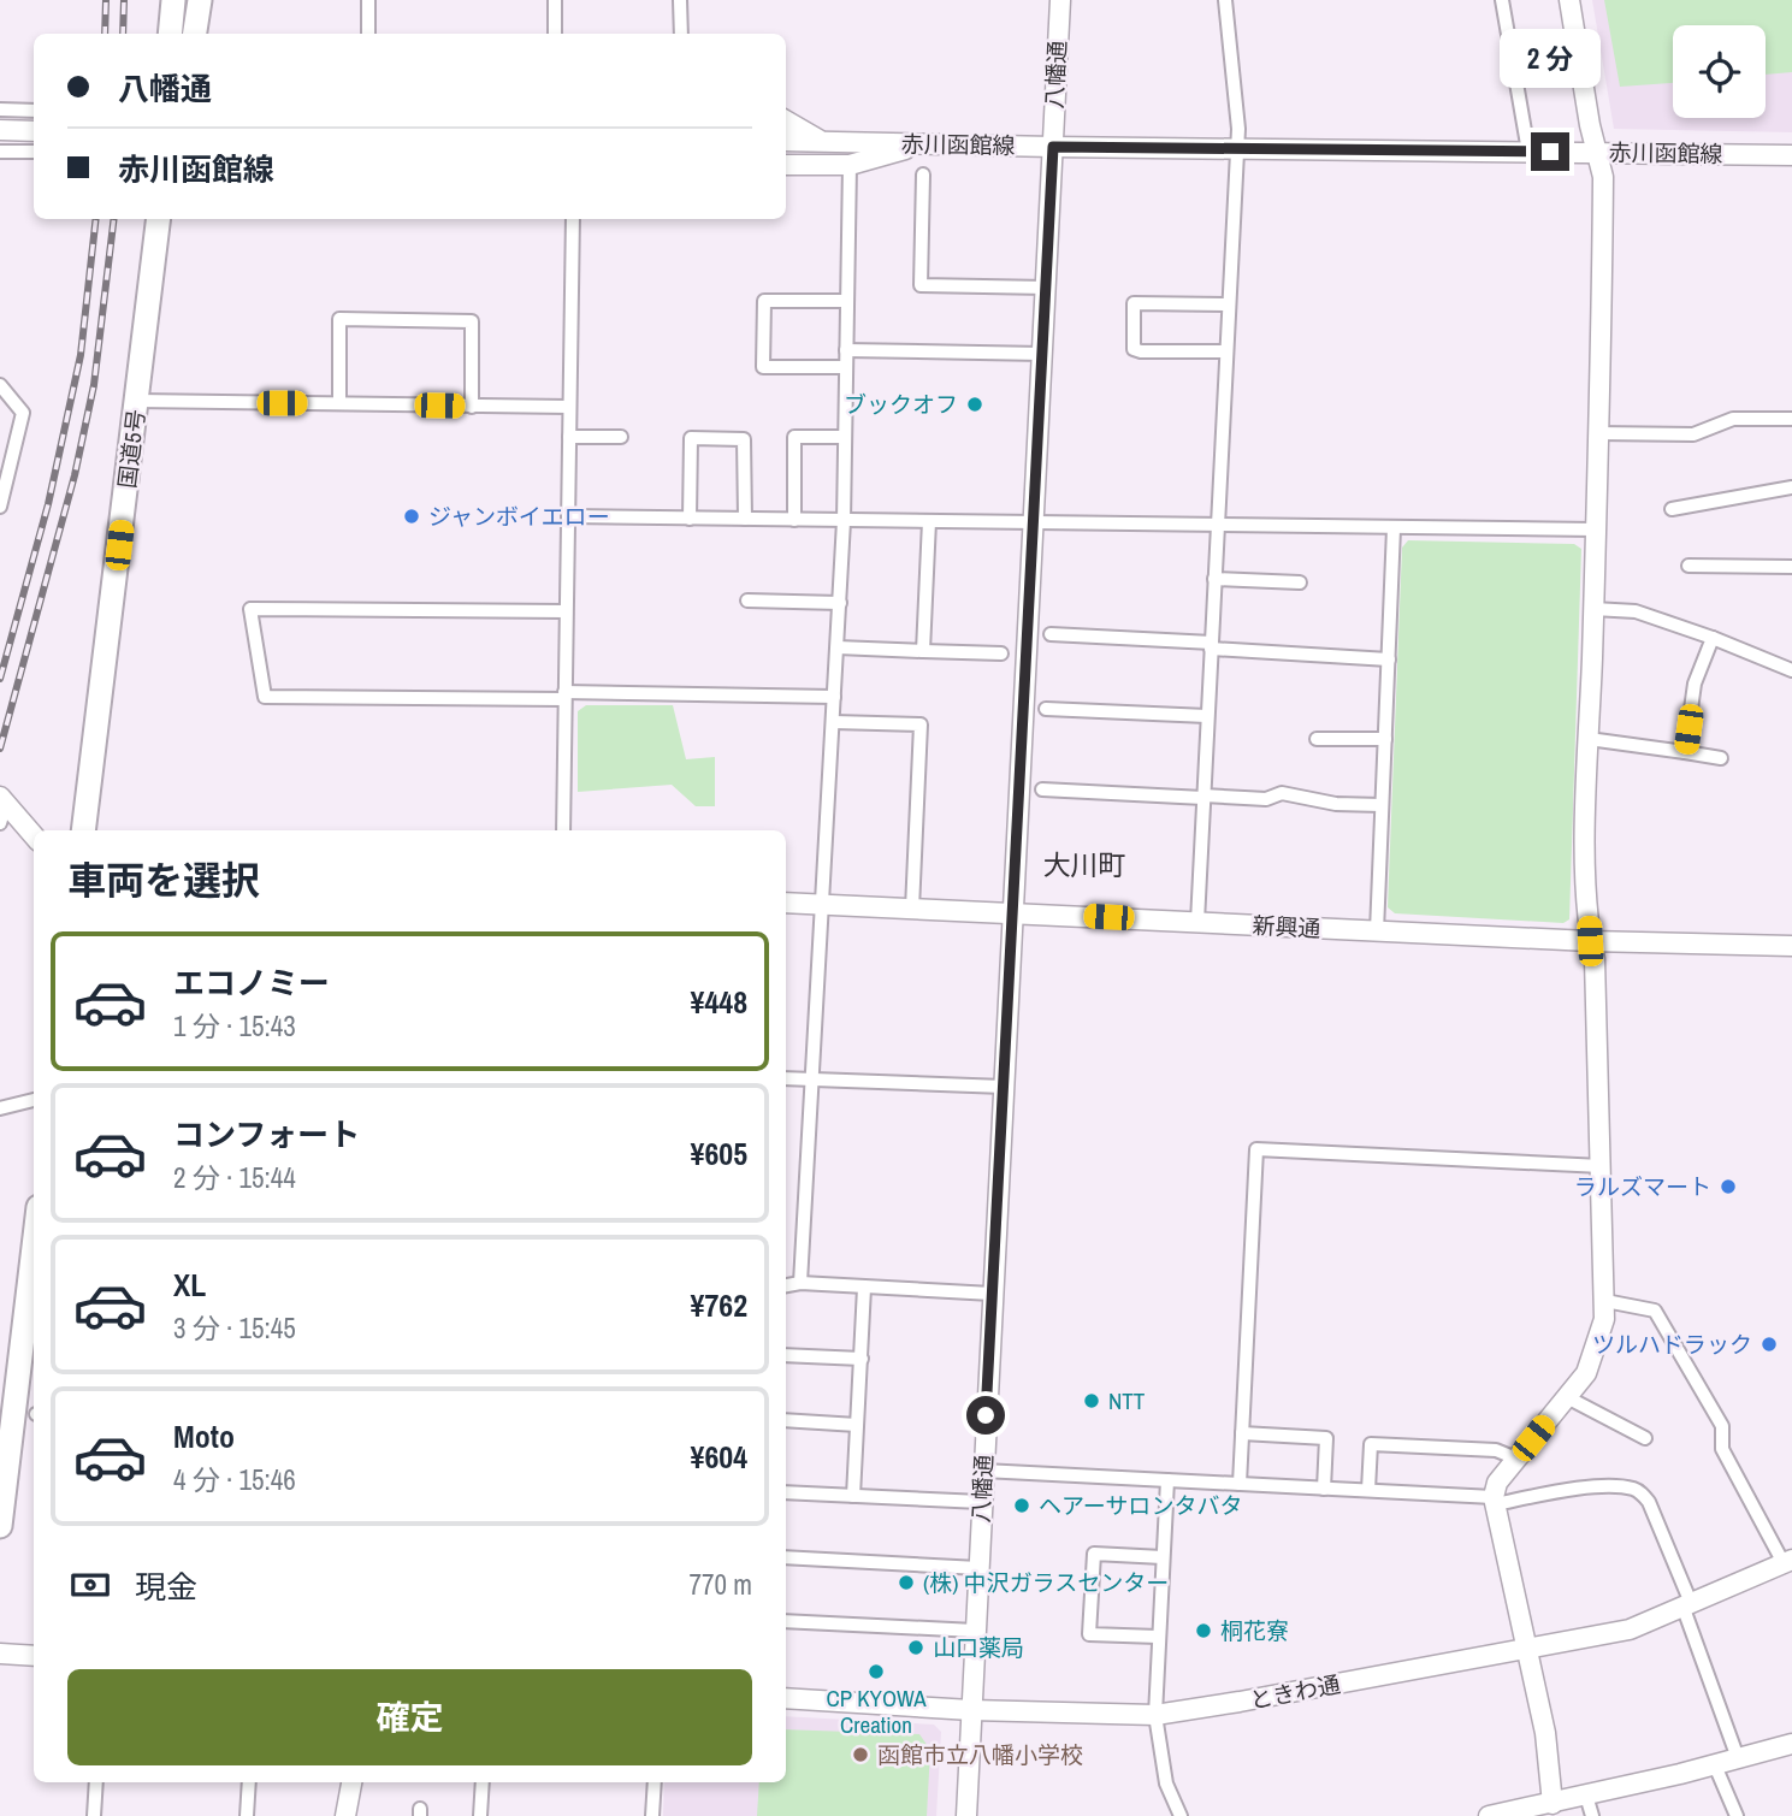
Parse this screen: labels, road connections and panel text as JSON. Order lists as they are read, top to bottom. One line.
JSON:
{"streets":{"highway":["国道5号"],"street":["八幡通","赤川函館線","新興通","ときわ通"]},"crossings":[["八幡通","赤川函館線"],["八幡通","新興通"],["八幡通","ときわ通"]],"districts":["大川町"],"places":["ブックオフ","ジャンボイエロー","ラルズマート","ツルハドラック","NTT","ヘアーサロンタバタ","(株) 中沢ガラスセンター","桐花寮","山口薬局","CP KYOWA Creation","函館市立八幡小学校"],"page":{"bubble":"2 分","banner":["八幡通","赤川函館線"],"heading":"車両を選択","list":[{"name":"エコノミー","note":"1 分 · 15:43","value":"¥448"},{"name":"コンフォート","note":"2 分 · 15:44","value":"¥605"},{"name":"XL","note":"3 分 · 15:45","value":"¥762"},{"name":"Moto","note":"4 分 · 15:46","value":"¥604"}],"pay":["現金","770 m"],"buttons":"確定"}}
